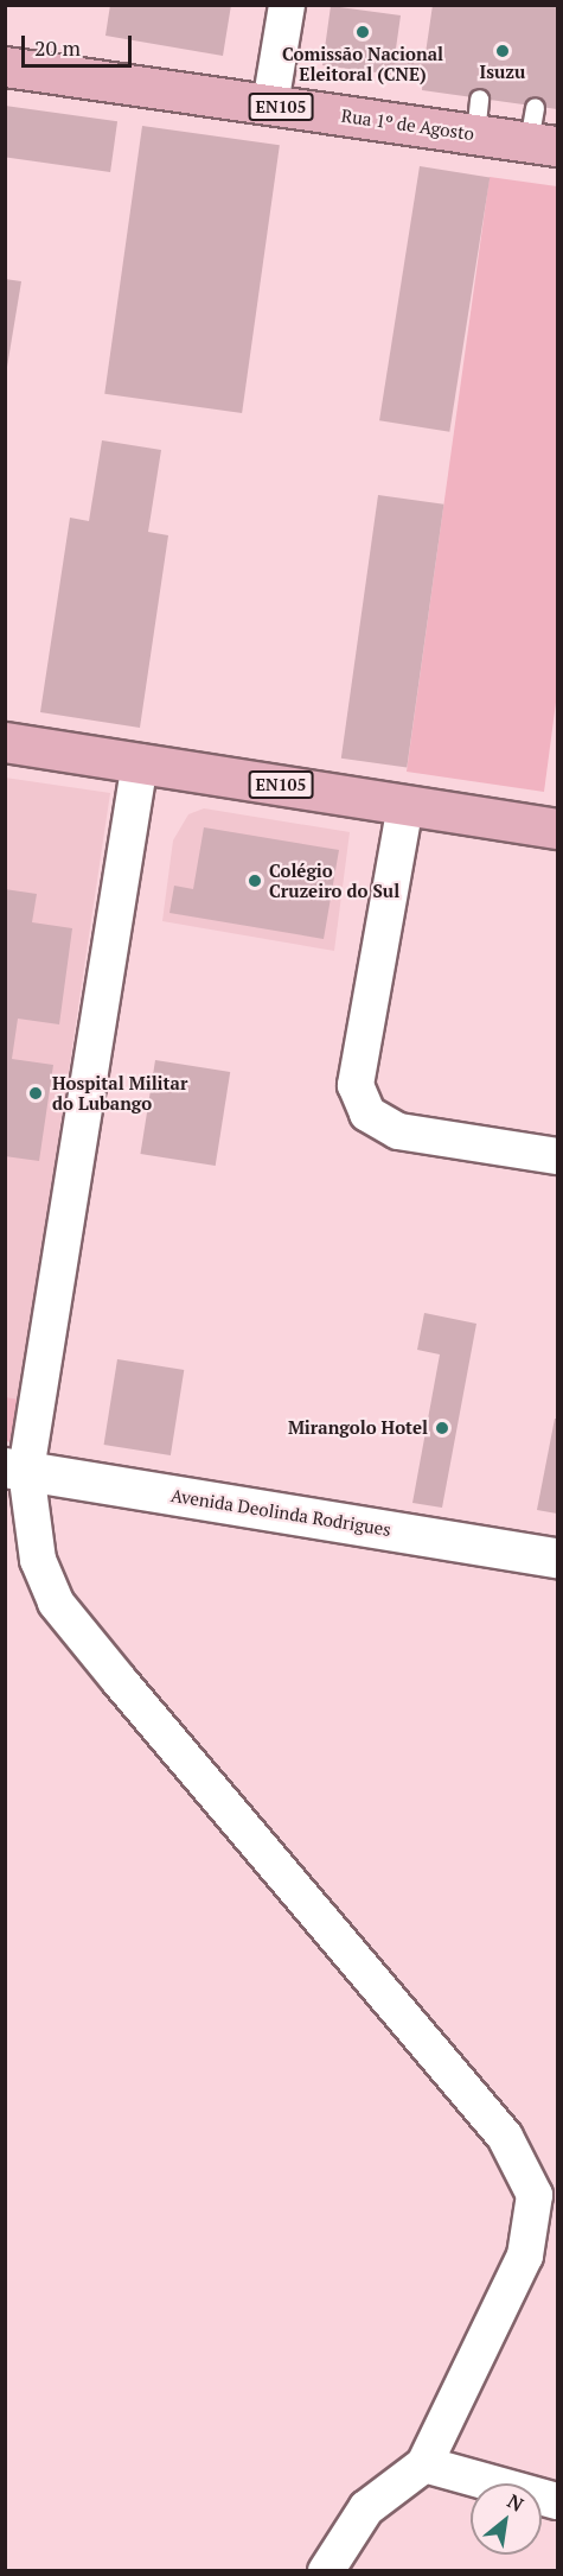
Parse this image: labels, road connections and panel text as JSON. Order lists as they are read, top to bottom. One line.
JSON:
{"streets":{"main road":["EN105","Rua 1º de Agosto"],"street":["Avenida Deolinda Rodrigues"]},"places":["Comissão Nacional Eleitoral (CNE)","Isuzu","Colégio Cruzeiro do Sul","Hospital Militar do Lubango","Mirangolo Hotel"],"scale_bar":"20 m","north":"top right"}
